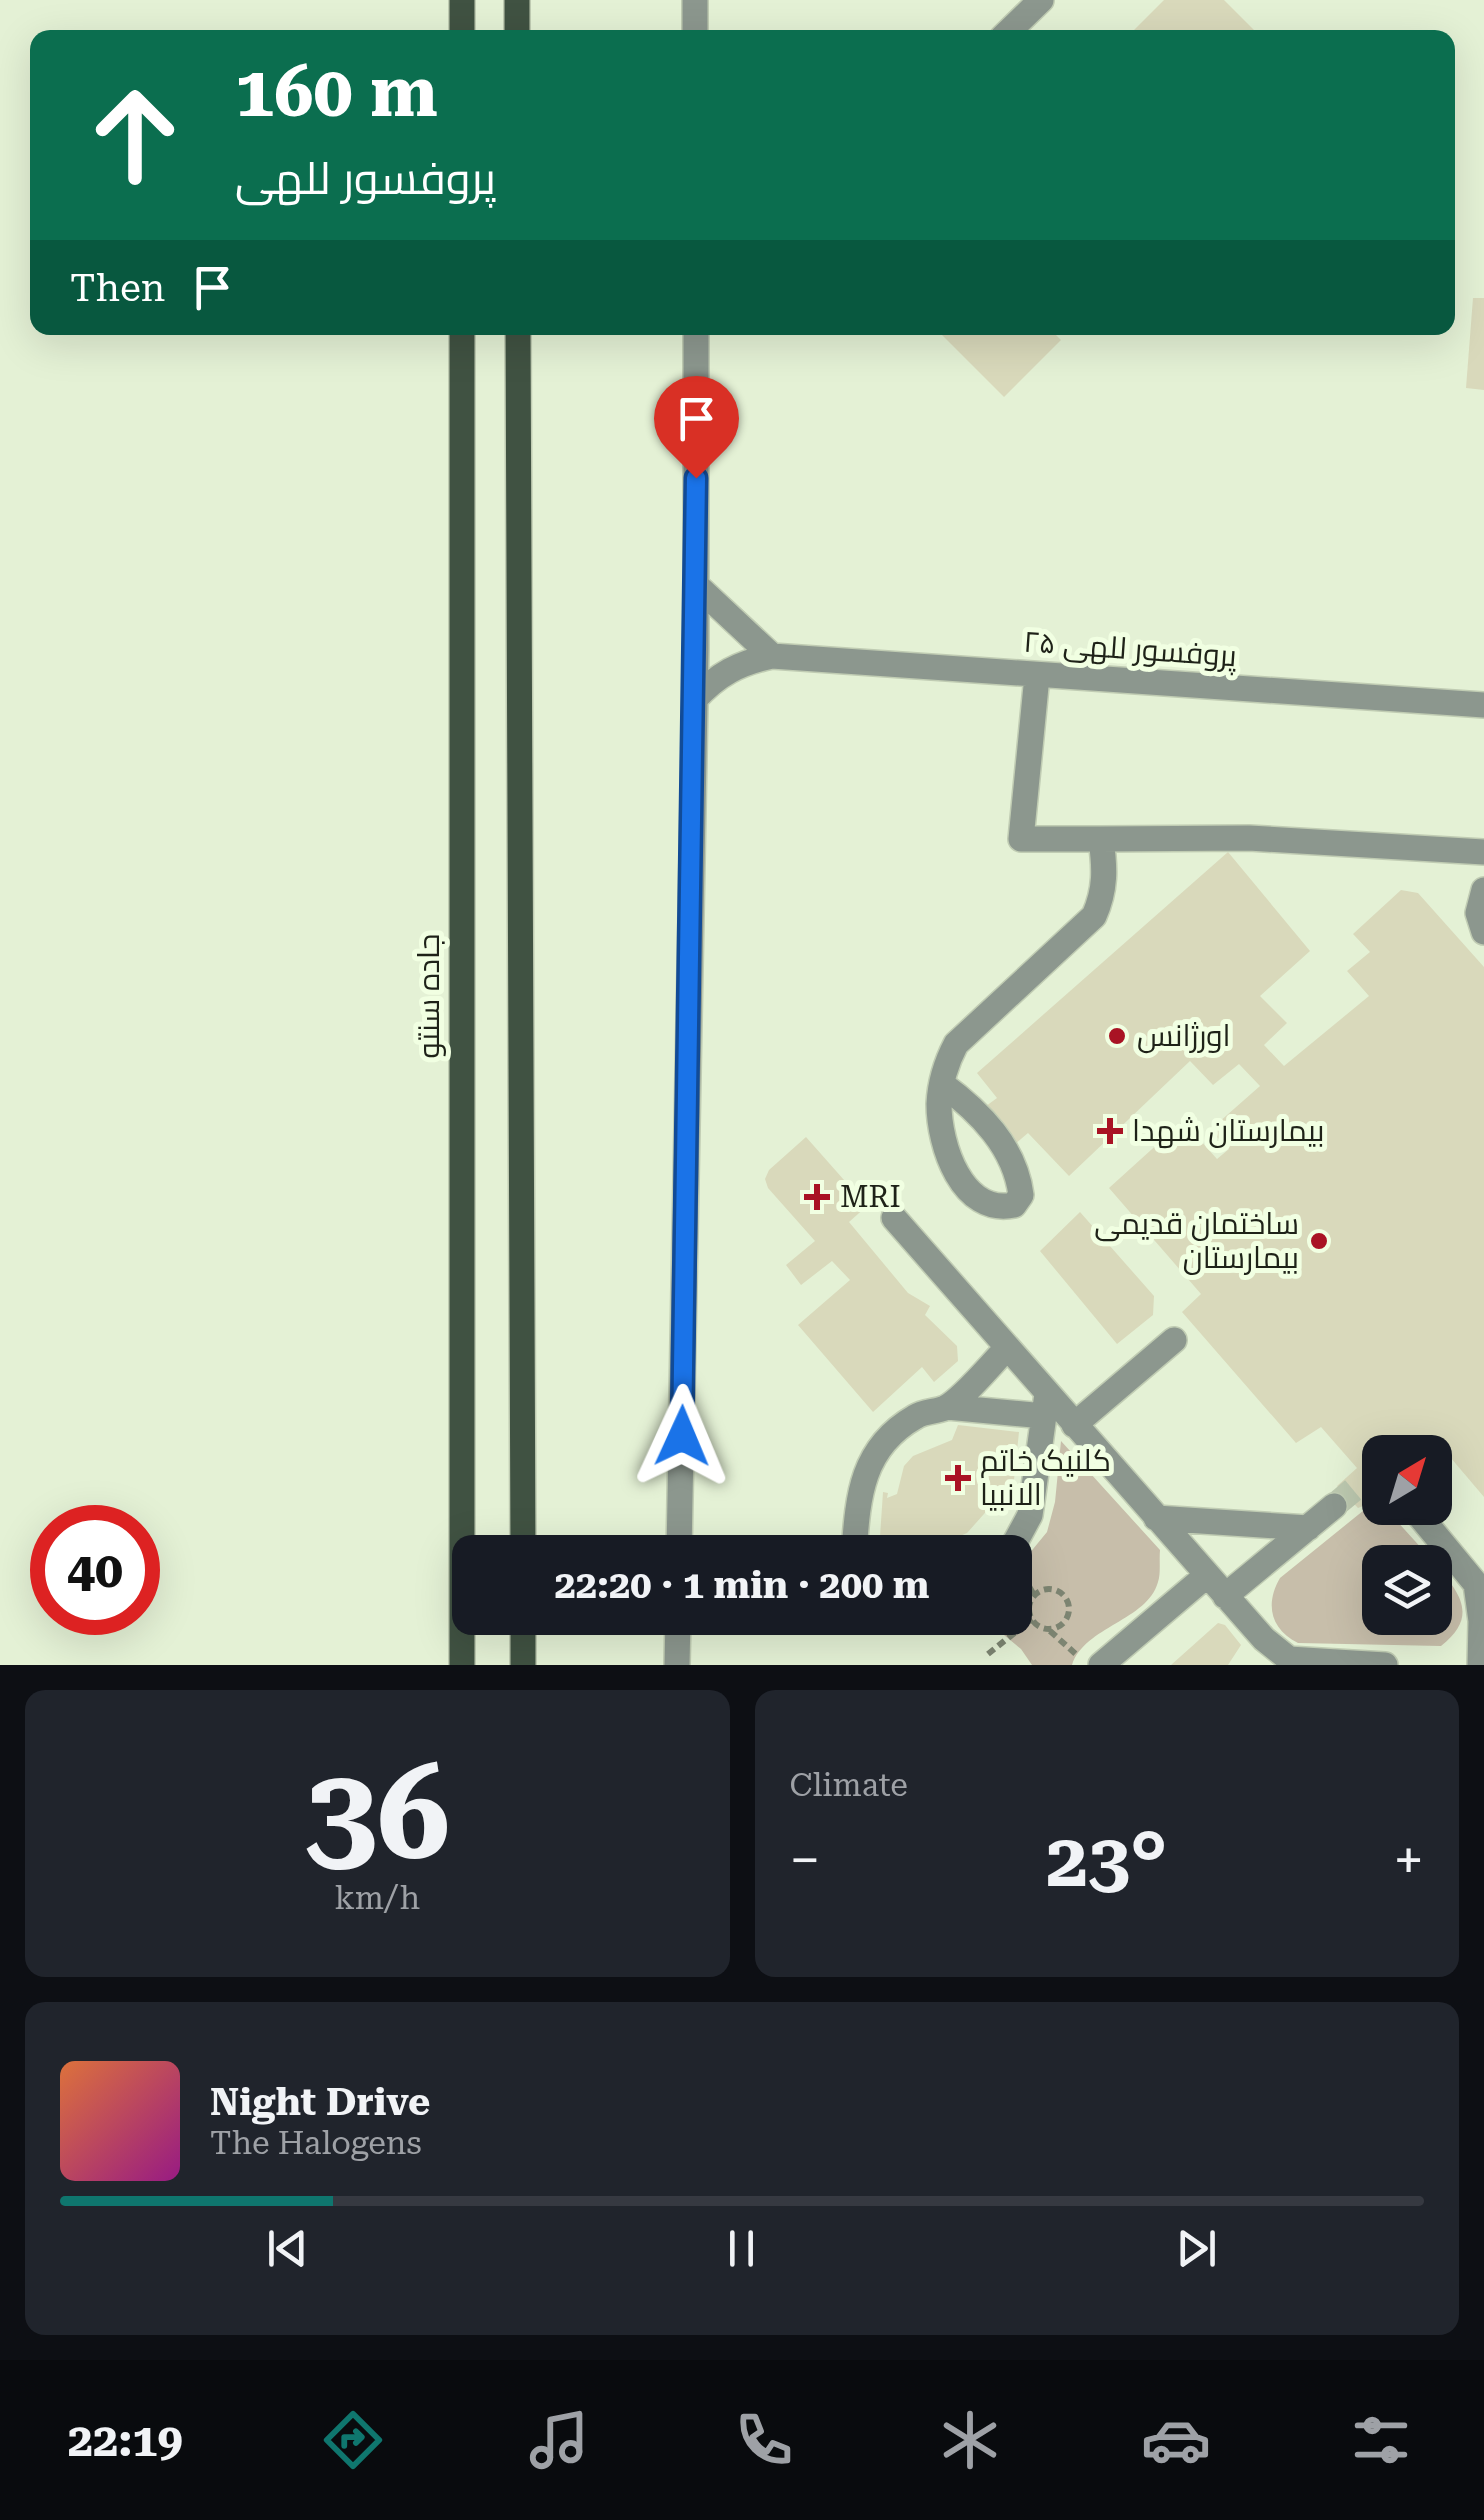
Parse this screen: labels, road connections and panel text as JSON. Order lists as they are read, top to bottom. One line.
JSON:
{"streets":{"main road":["جاده سنتو"],"street":["پروفسور للهی ۲۵"]},"places":{"other":["اورژانس","ساختمان قدیمی بیمارستان"],"health":["بیمارستان شهدا","MRI","کلنیک خاتم الانبیا"]},"north":"top right","page":{"turn":["160 m","پروفسور للهی"],"then":"Then","limit":"40","trip":"22:20 · 1 min · 200 m","tile":[["36","km/h"],"Climate"],"heat":["−","23°","+"],"song":["Night Drive","The Halogens"],"tabs":"22:19"}}
